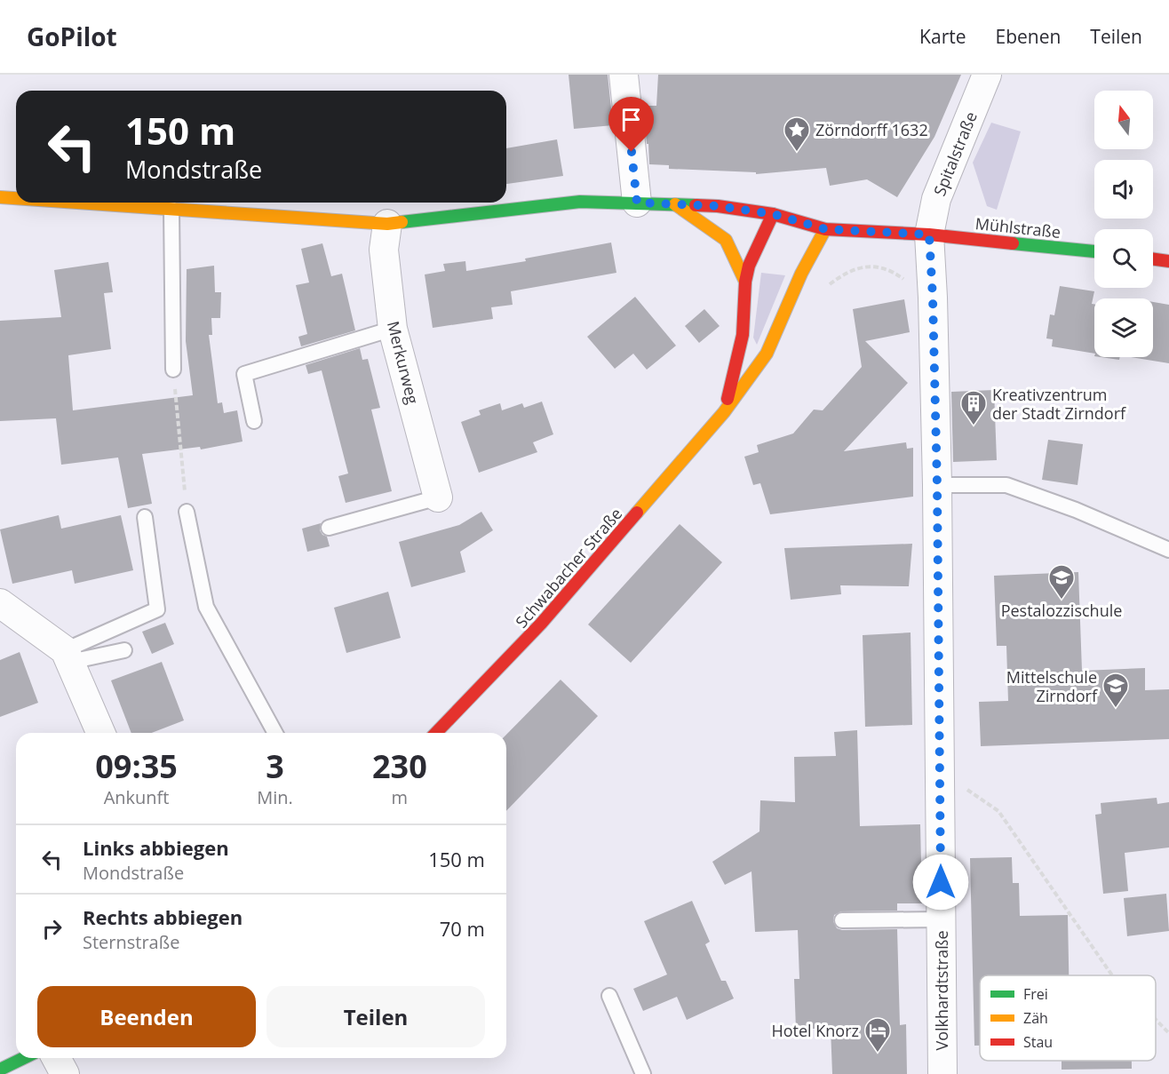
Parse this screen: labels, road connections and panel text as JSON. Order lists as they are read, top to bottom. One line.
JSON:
{"streets":{"street":["Spitalstraße","Mühlstraße","Merkurweg","Schwabacher Straße","Volkhardtstraße"]},"crossings":[["Spitalstraße","Mühlstraße"],["Spitalstraße","Volkhardtstraße"],["Mühlstraße","Merkurweg"],["Mühlstraße","Schwabacher Straße"],["Mühlstraße","Volkhardtstraße"]],"places":{"place":["Zörndorff 1632"],"building":["Kreativzentrum der Stadt Zirndorf"],"school or university":["Pestalozzischule","Mittelschule Zirndorf"],"hotel":["Hotel Knorz"]},"legend":["Frei","Zäh","Stau"],"north":"top","page":{"header":"GoPilot","nav":["Karte","Ebenen","Teilen"],"turn":["150 m","Mondstraße"],"eta":["09:35","Ankunft","3","Min.","230","m"],"list":[{"name":"Links abbiegen","note":"Mondstraße","value":"150 m"},{"name":"Rechts abbiegen","note":"Sternstraße","value":"70 m"}],"buttons":["Beenden","Teilen"]}}
